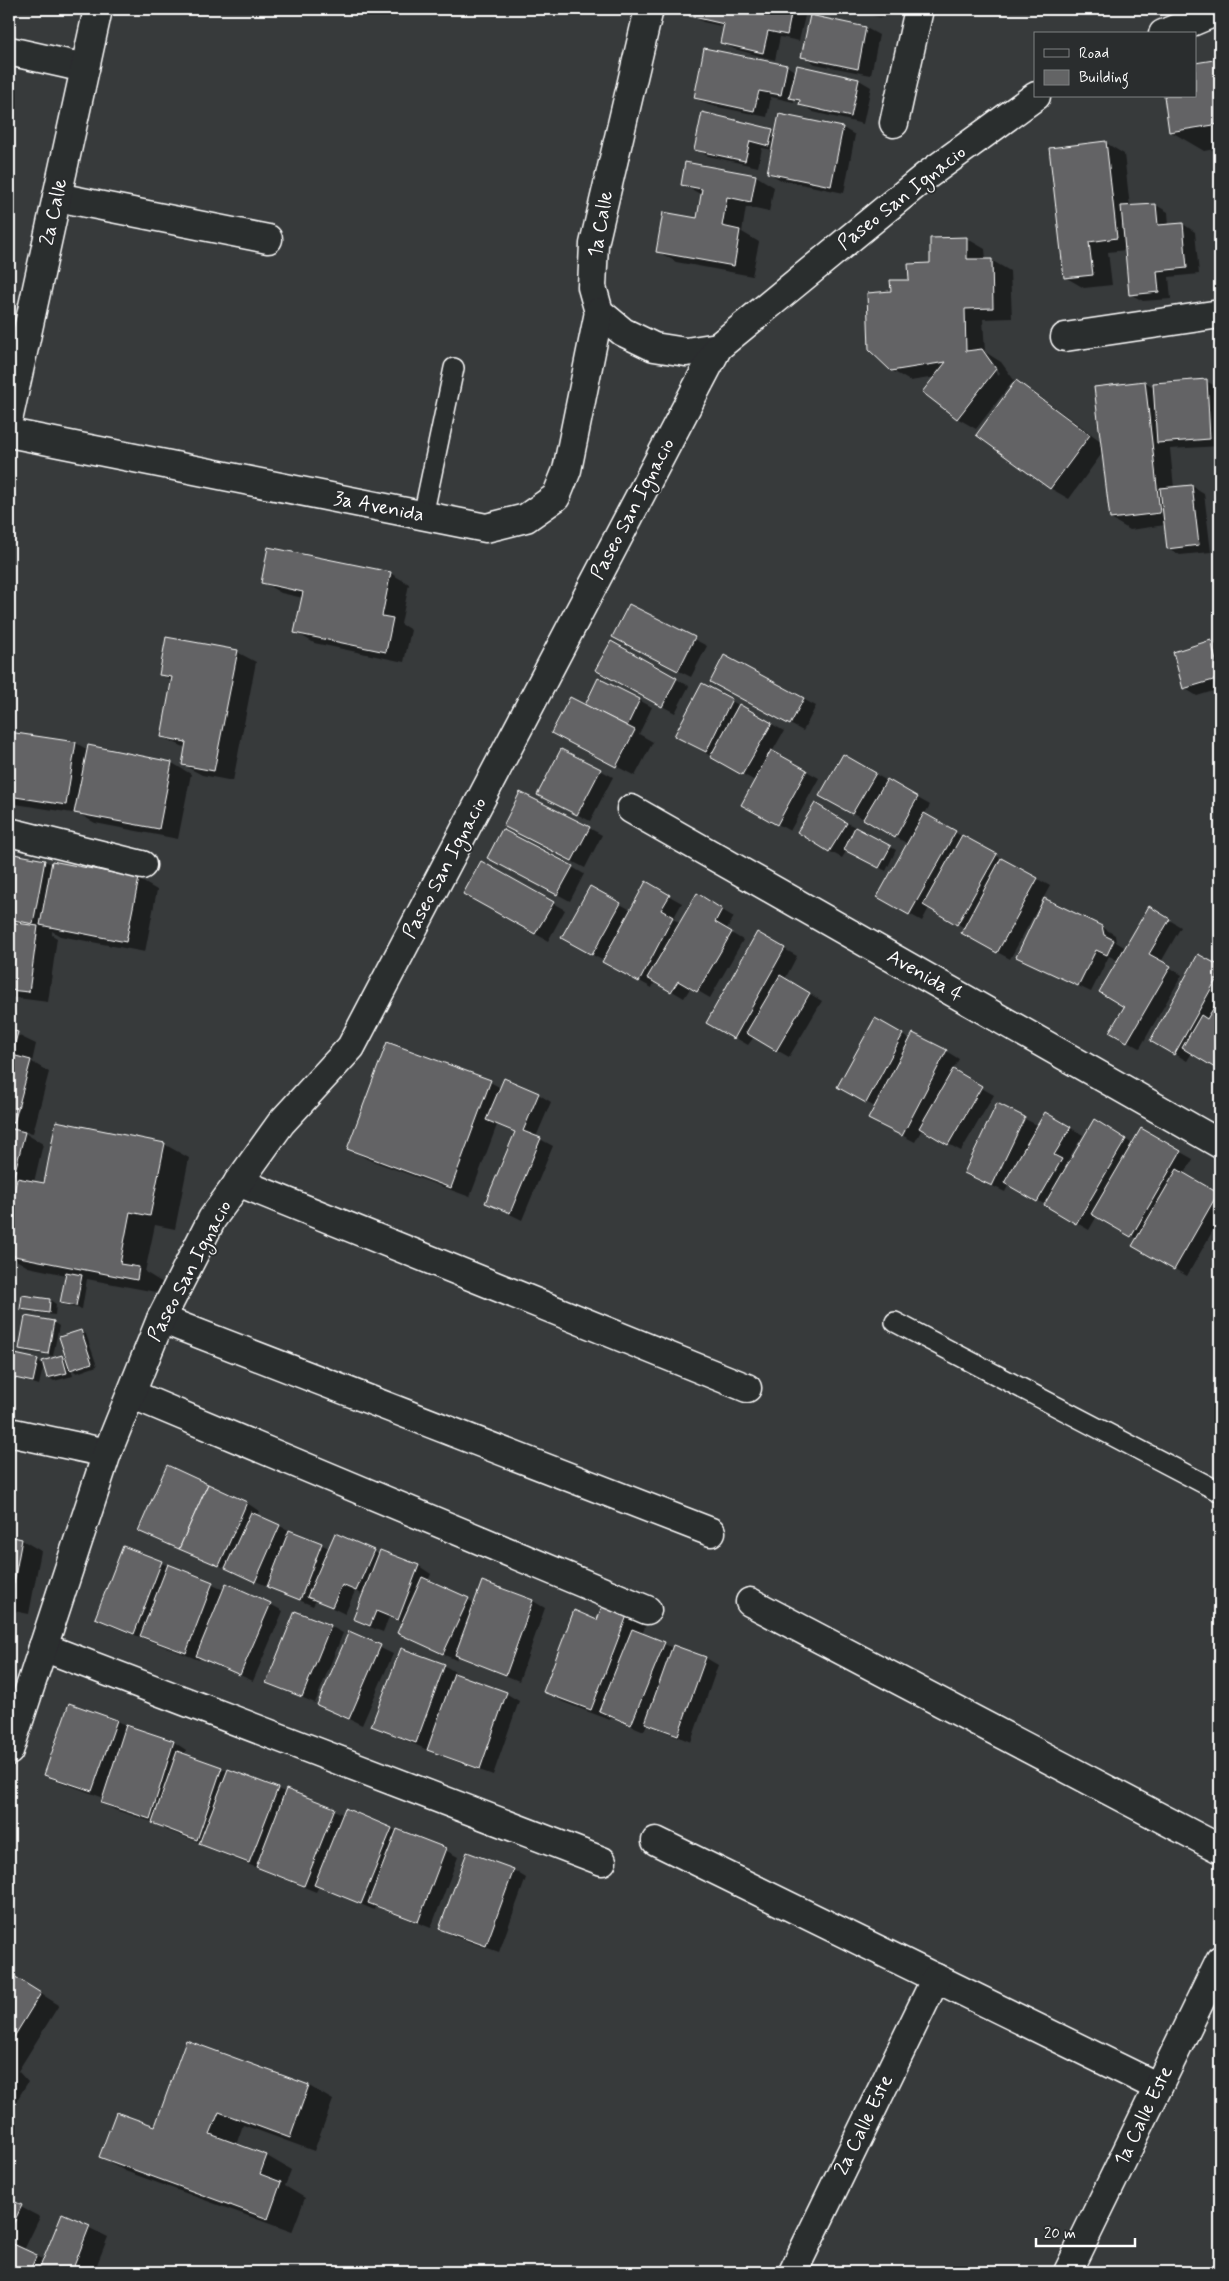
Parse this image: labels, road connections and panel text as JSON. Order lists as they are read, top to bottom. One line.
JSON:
{"streets":{"street":["Paseo San Ignacio","2a Calle","1a Calle","3a Avenida","Avenida 4","1a Calle Este","2a Calle Este"]},"crossings":[["1a Calle","3a Avenida"]],"legend":["Road","Building"],"scale_bar":"20 m"}
